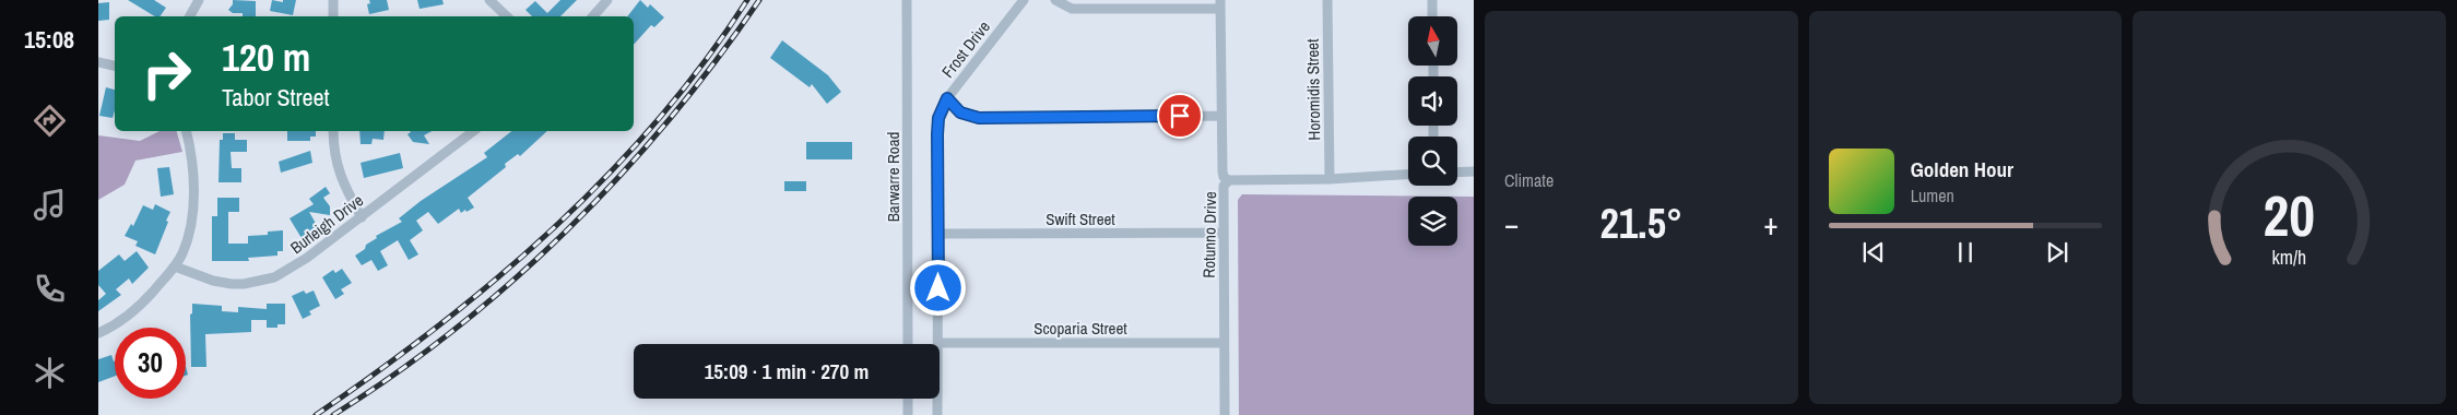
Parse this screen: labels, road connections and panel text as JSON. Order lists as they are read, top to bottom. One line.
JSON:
{"streets":{"street":["Frost Drive","Horomidis Street","Barwarre Road","Swift Street","Burleigh Drive","Rotunno Drive","Scoparia Street"]},"crossings":[["Frost Drive","Swift Street"],["Frost Drive","Scoparia Street"],["Horomidis Street","Rotunno Drive"],["Swift Street","Rotunno Drive"],["Rotunno Drive","Scoparia Street"]],"north":"top","page":{"tabs":"15:08","tile":"Climate","turn":["120 m","Tabor Street"],"song":["Golden Hour","Lumen"],"heat":["−","21.5°","+"],"limit":"30","trip":"15:09 · 1 min · 270 m","gauge":["20","km/h"]}}
